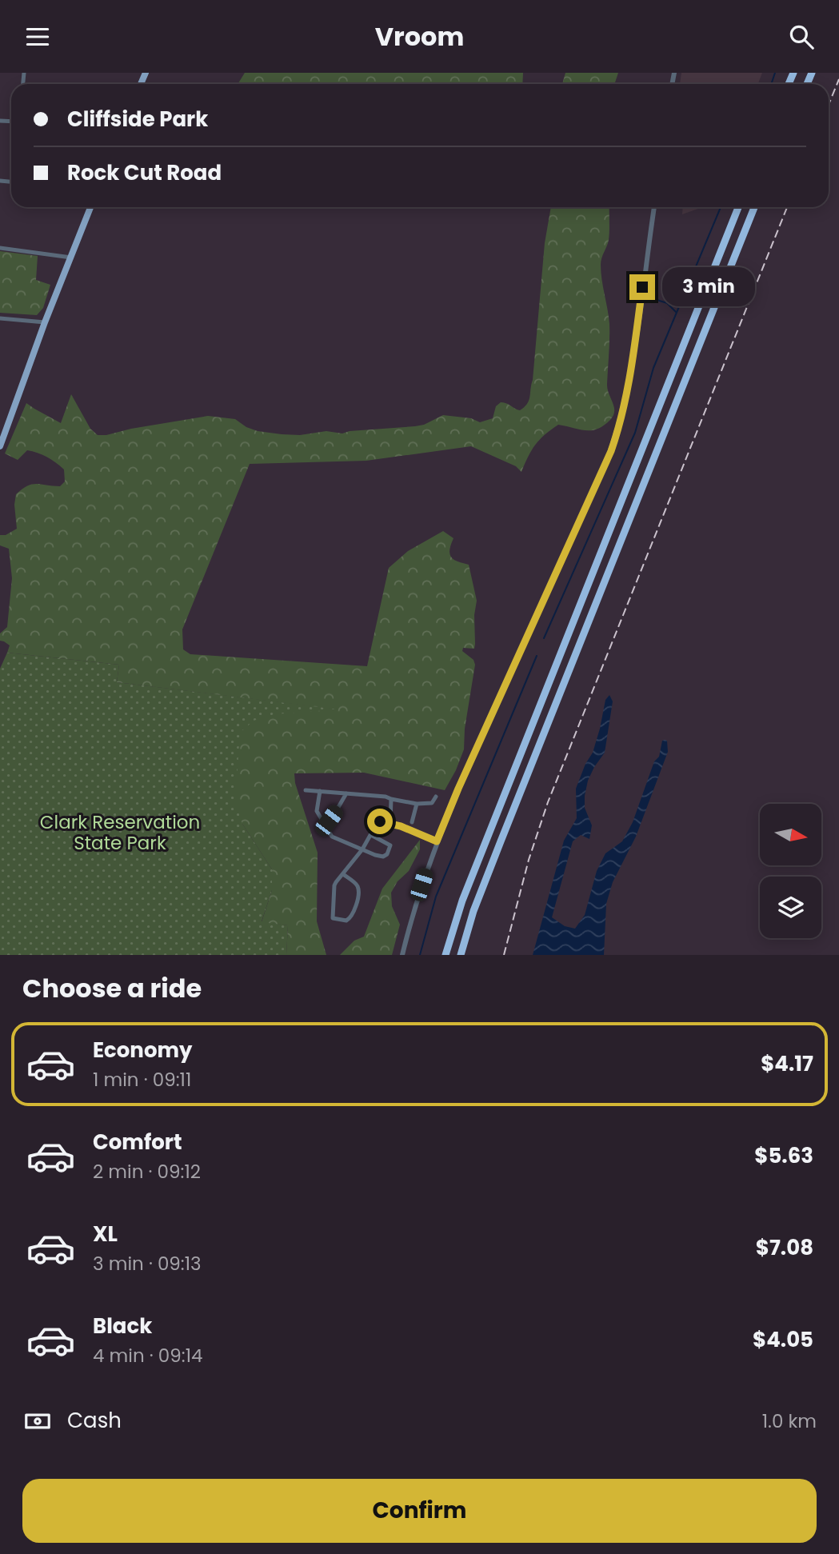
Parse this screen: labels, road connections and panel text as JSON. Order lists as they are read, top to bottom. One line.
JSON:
{"parks":["Clark Reservation State Park"],"north":"right","page":{"header":"Vroom","banner":["Cliffside Park","Rock Cut Road"],"bubble":"3 min","heading":"Choose a ride","list":[{"name":"Economy","note":"1 min · 09:11","value":"$4.17"},{"name":"Comfort","note":"2 min · 09:12","value":"$5.63"},{"name":"XL","note":"3 min · 09:13","value":"$7.08"},{"name":"Black","note":"4 min · 09:14","value":"$4.05"}],"pay":["Cash","1.0 km"],"buttons":"Confirm"}}
